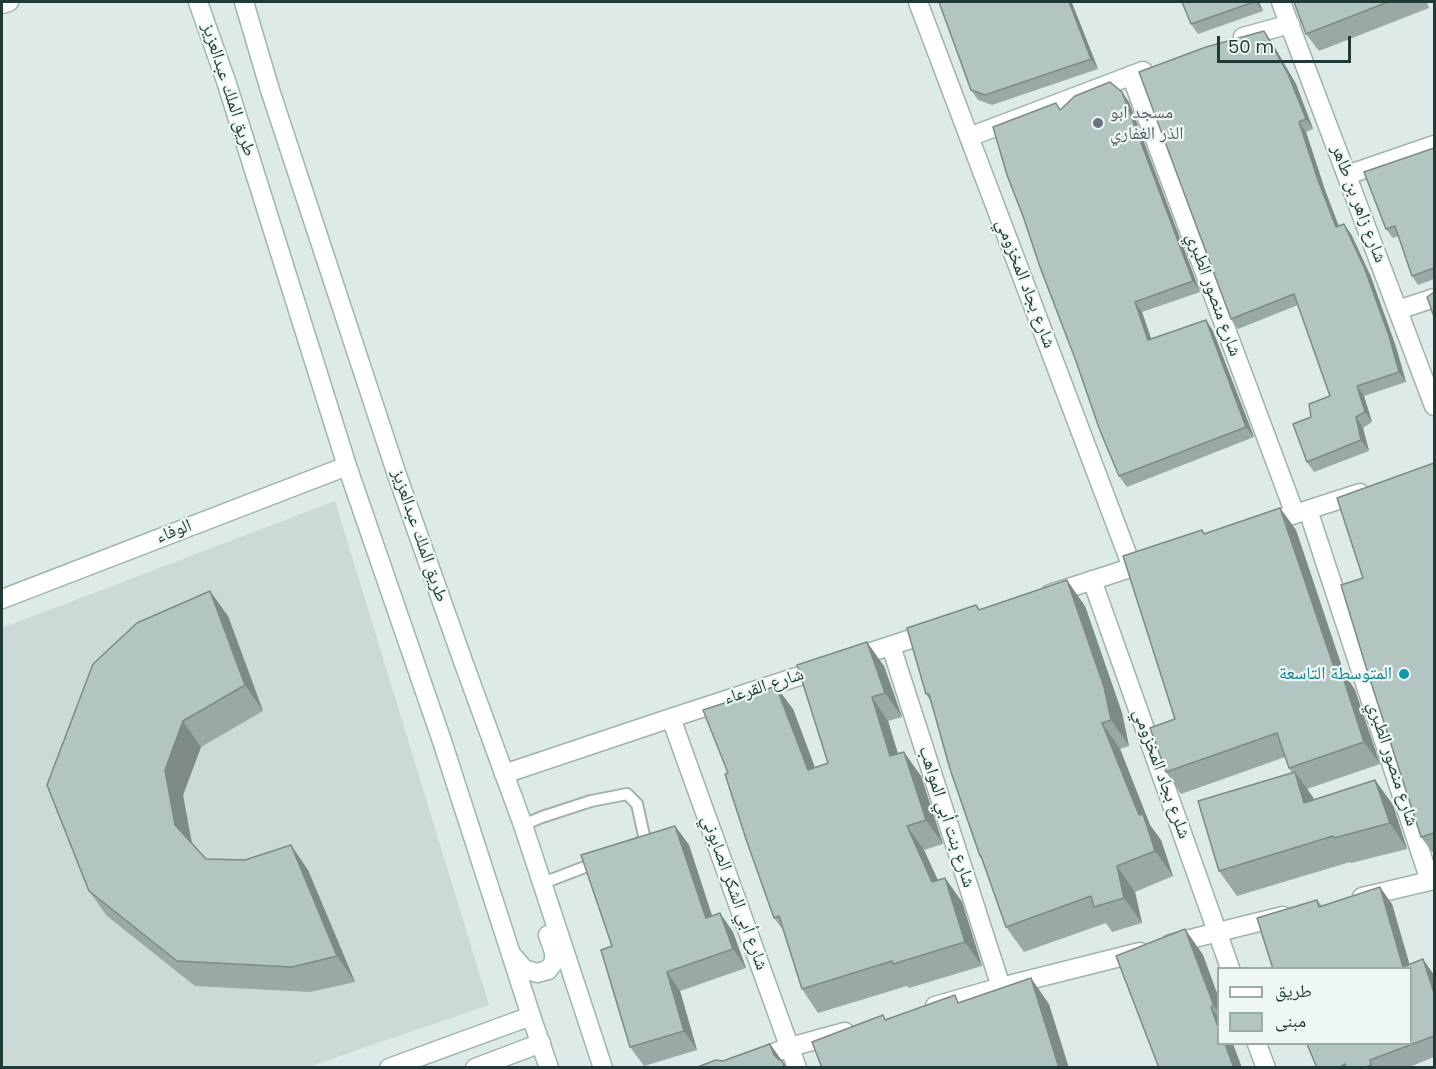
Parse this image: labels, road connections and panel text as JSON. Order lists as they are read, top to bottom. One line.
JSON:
{"streets":{"street":["طريق الملك عبدالعزيز","شارع زاهر بن طاهر","شارع بجاد المخزومي","شارع منصور الطبري","الوفاء","شارع القرعاء","شلرع بجاد المخزومي","شارع بنت أبي المواهب","شارع أبي الشكر الصابوني"]},"crossings":[["طريق الملك عبدالعزيز","الوفاء"],["طريق الملك عبدالعزيز","شارع القرعاء"],["شارع القرعاء","شارع بنت أبي المواهب"],["شارع القرعاء","شارع أبي الشكر الصابوني"]],"places":["مسجد ابو الذر الغفاري","المتوسطة التاسعة"],"legend":["طريق","مبنى"],"scale_bar":"50 m"}
